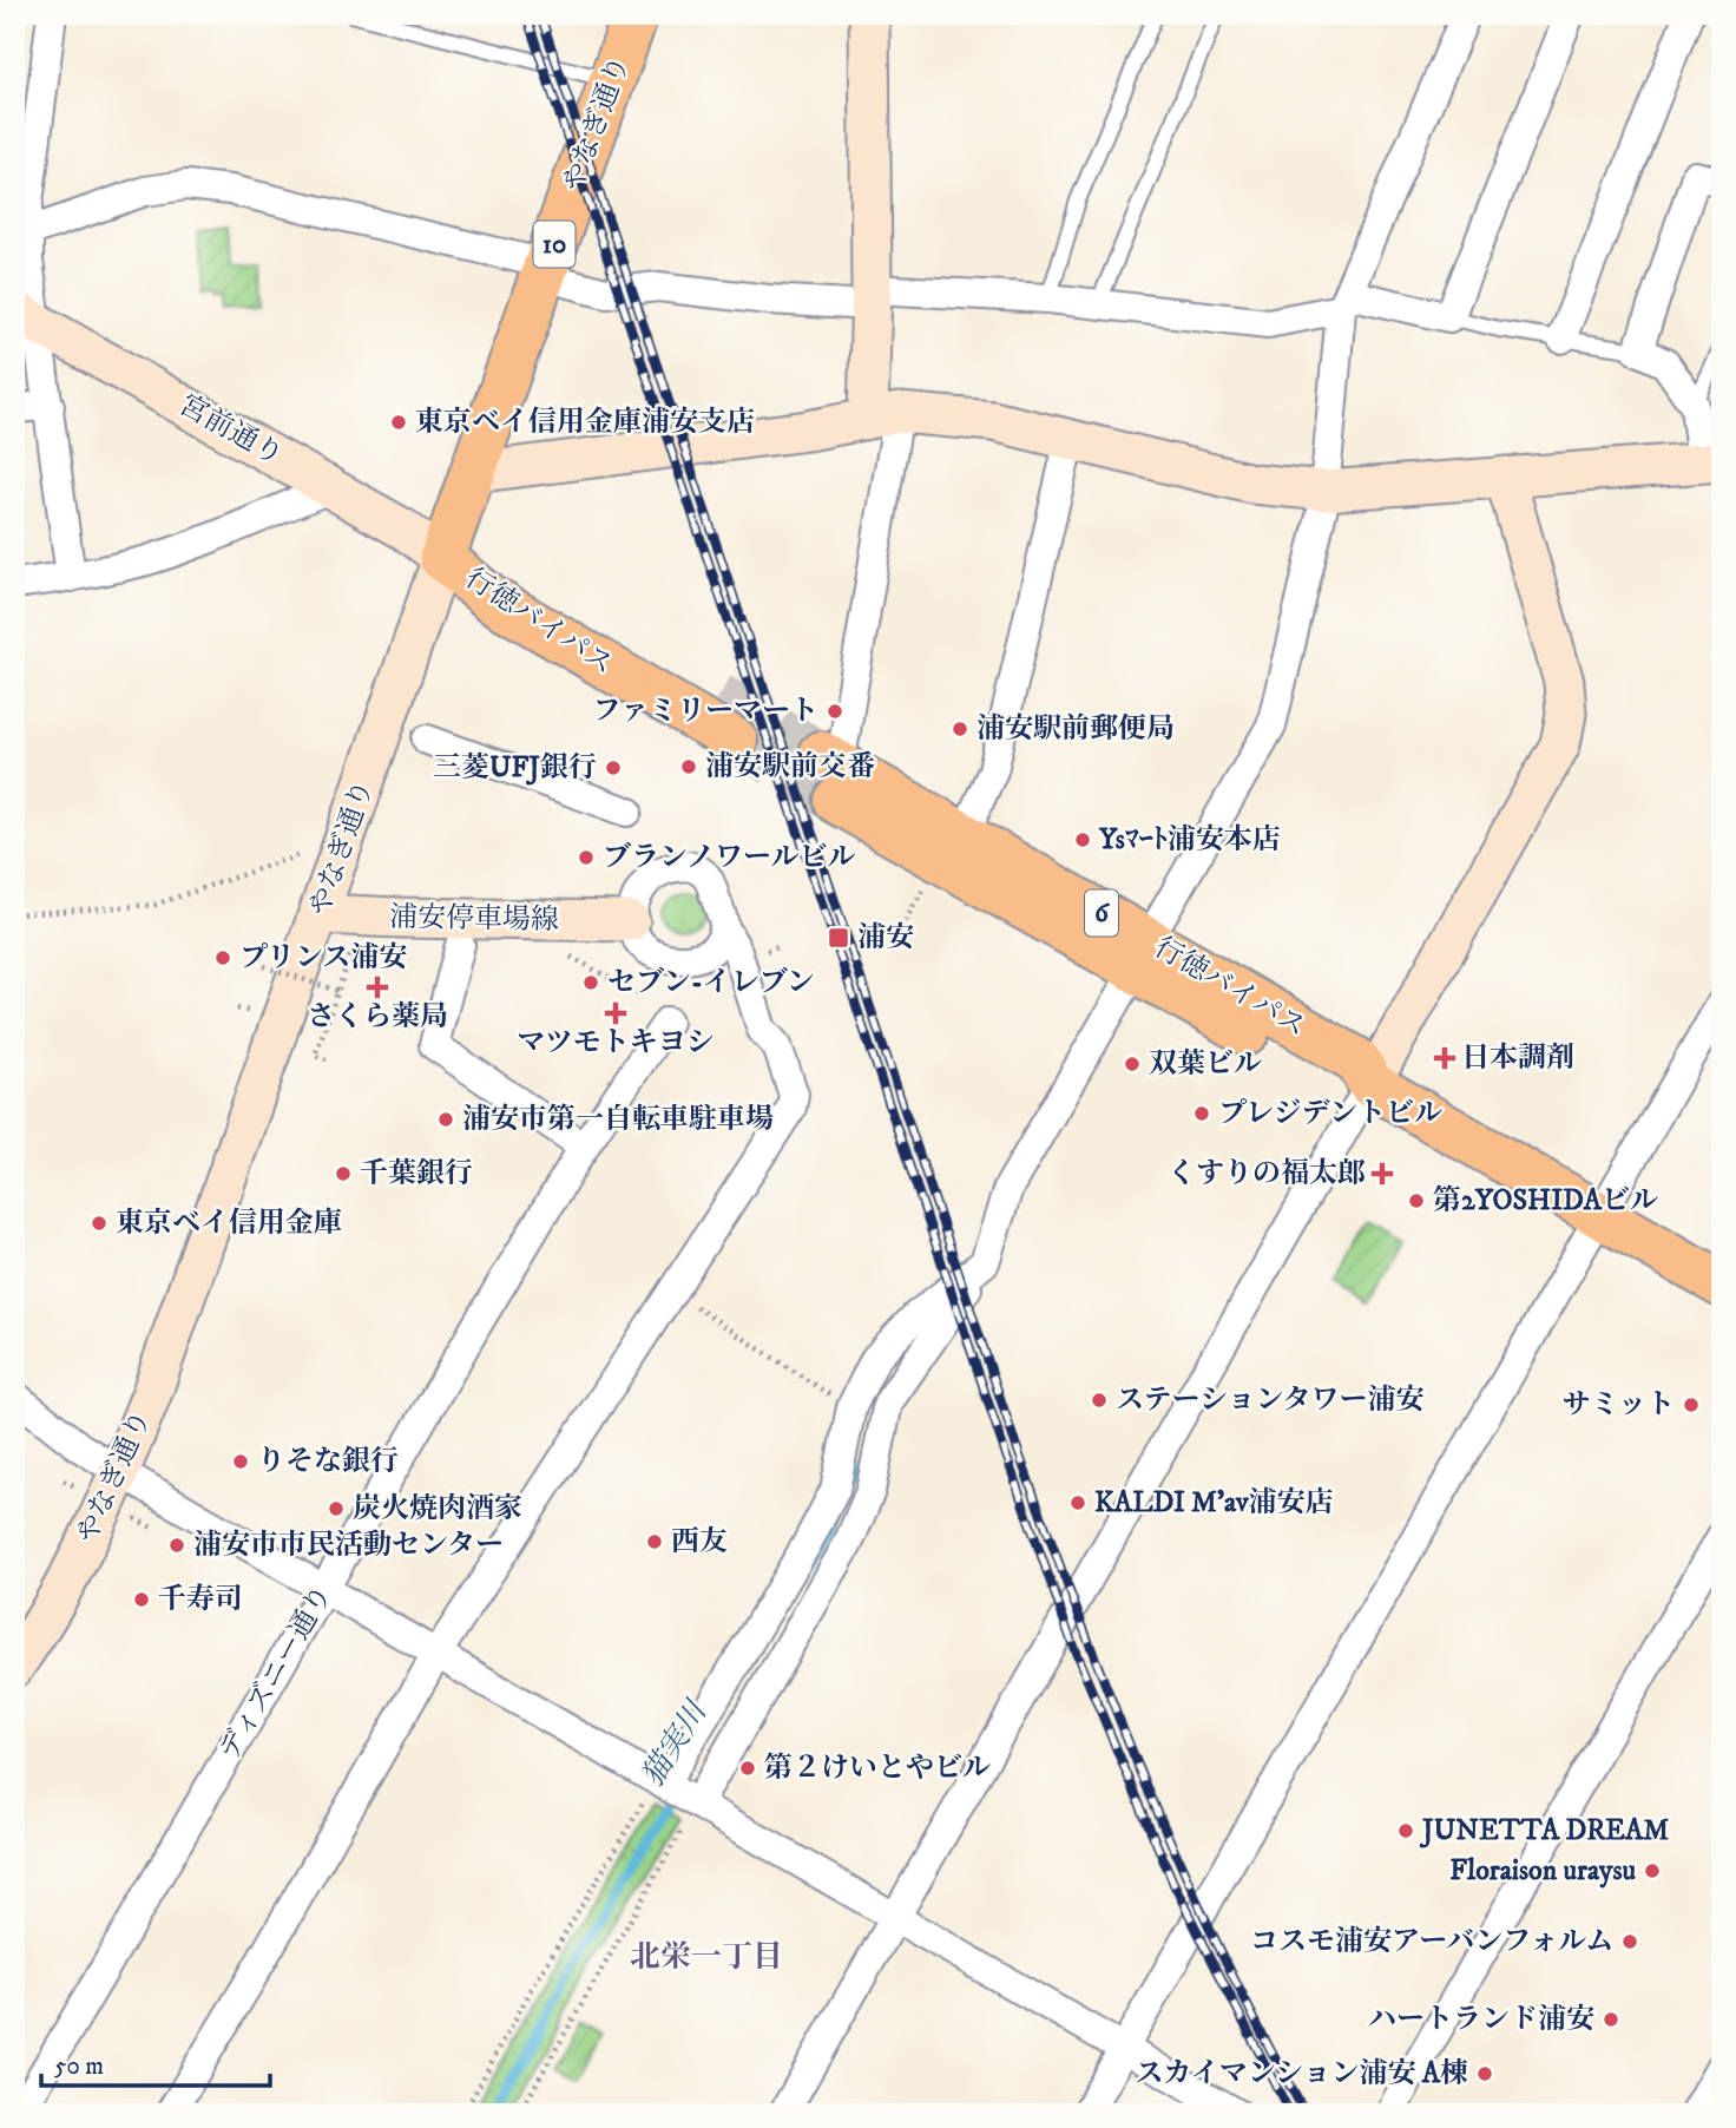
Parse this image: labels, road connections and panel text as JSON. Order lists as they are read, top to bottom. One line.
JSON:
{"streets":{"main road":["やなぎ通り","10","行徳バイパス","6"],"street":["宮前通り","浦安停車場線","ディズニー通り"]},"crossings":[["やなぎ通り","宮前通り"],["やなぎ通り","行徳バイパス"],["やなぎ通り","浦安停車場線"],["宮前通り","行徳バイパス"]],"districts":["北栄一丁目"],"water":["猫実川"],"places":{"other":["東京ベイ信用金庫浦安支店","ファミリーマート","浦安駅前郵便局","浦安駅前交番","三菱UFJ銀行","Ysﾏｰﾄ浦安本店","ブランノワールビル","プリンス浦安","セブン-イレブン","双葉ビル","プレジデントビル","浦安市第一自転車駐車場","千葉銀行","第2YOSHIDAビル","東京ベイ信用金庫","ステーションタワー浦安","サミット","りそな銀行","KALDI M’av浦安店","炭火焼肉酒家","西友","浦安市市民活動センター","千寿司","第２けいとやビル","JUNETTA DREAM","Floraison uraysu","コスモ浦安アーバンフォルム","ハートランド浦安","スカイマンション浦安 A棟"],"transit":["浦安"],"health":["さくら薬局","マツモトキヨシ","日本調剤","くすりの福太郎"]},"scale_bar":"50 m"}
